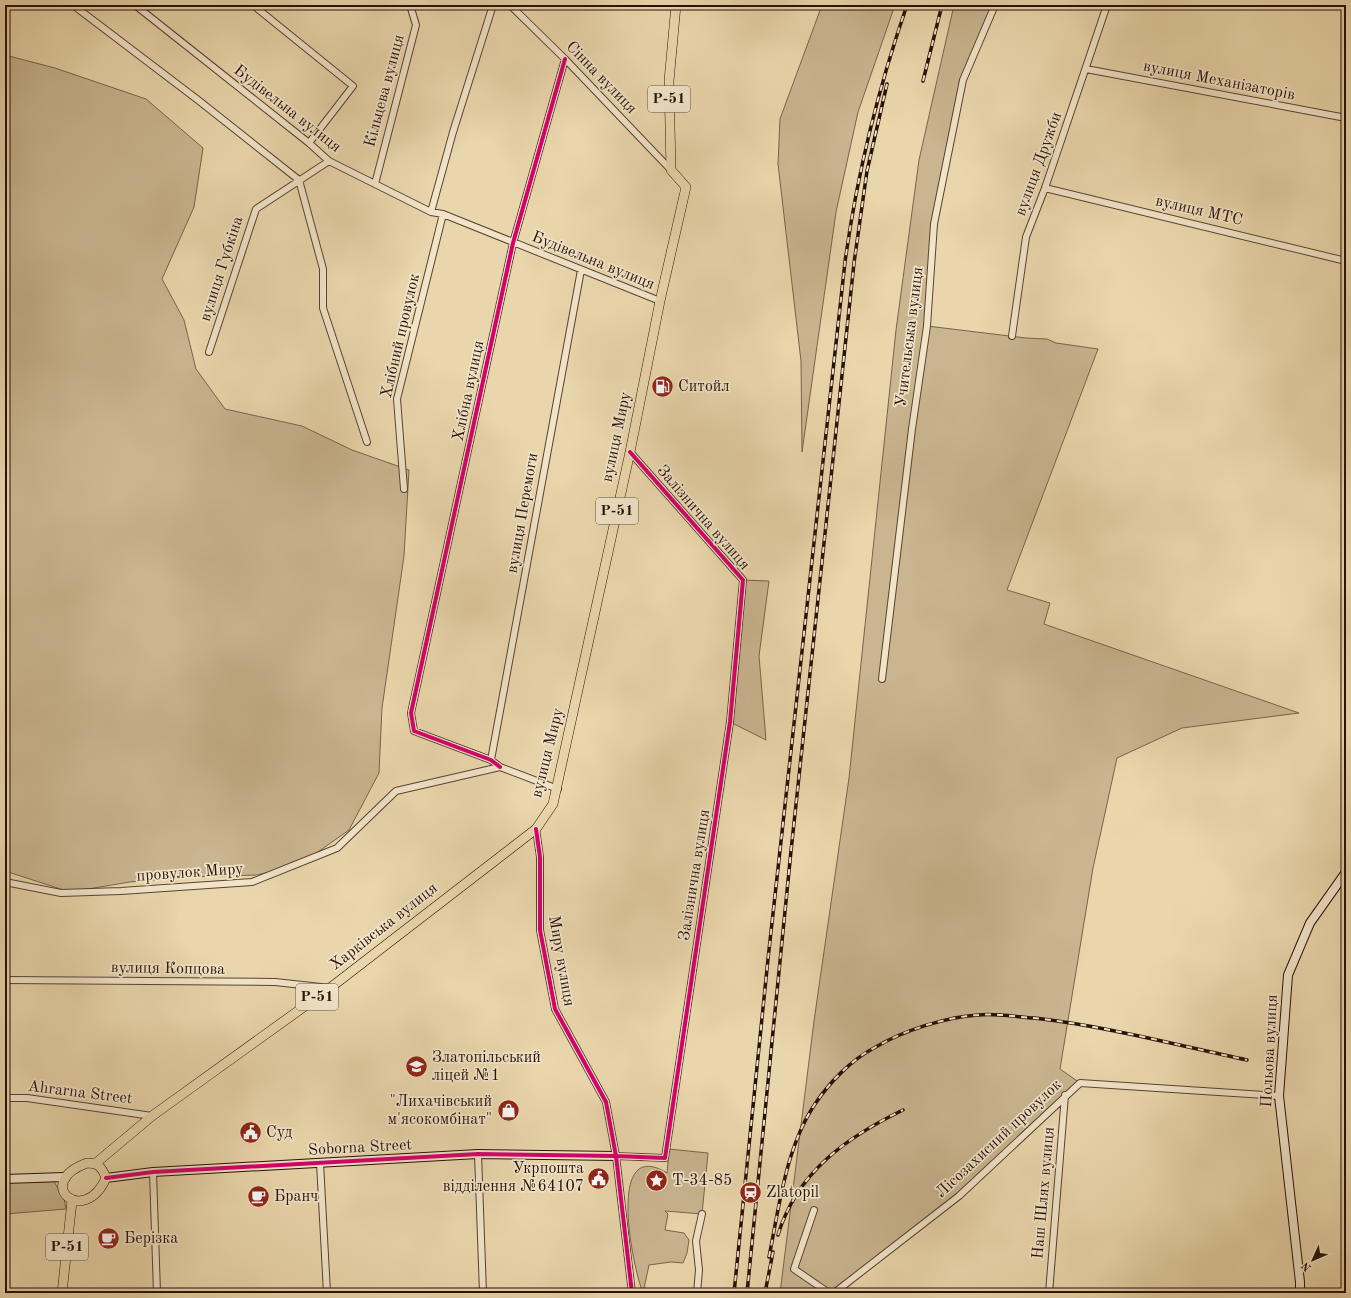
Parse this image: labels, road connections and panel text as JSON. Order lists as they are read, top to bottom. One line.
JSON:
{"streets":{"main road":["Р-51","вулиця Миру","Харківська вулиця"],"street":["Сінна вулиця","вулиця Механізаторів","Кільцева вулиця","Будівельна вулиця","вулиця Дружби","вулиця МТС","вулиця Губкіна","Хлібний провулок","Учительська вулиця","Хлібна вулиця","вулиця Перемоги","Залізнична вулиця","провулок Миру","Миру вулиця","вулиця Копцова","Польова вулиця","Ahrarna Street","Лісозахисний провулок","Soborna Street","Наш Шлях вулиця"]},"crossings":[["Сінна вулиця","Р-51"],["Сінна вулиця","Хлібна вулиця"],["Сінна вулиця","вулиця Миру"],["вулиця Механізаторів","вулиця Дружби"],["Кільцева вулиця","Будівельна вулиця"],["Р-51","вулиця Миру"],["Р-51","Харківська вулиця"],["Р-51","Soborna Street"],["Будівельна вулиця","вулиця Губкіна"],["Будівельна вулиця","Хлібний провулок"],["Будівельна вулиця","Хлібна вулиця"],["Будівельна вулиця","вулиця Миру"],["Будівельна вулиця","вулиця Перемоги"],["вулиця Дружби","вулиця МТС"],["Хлібна вулиця","вулиця Перемоги"],["вулиця Миру","Залізнична вулиця"],["вулиця Миру","Харківська вулиця"],["вулиця Миру","Миру вулиця"],["Залізнична вулиця","Миру вулиця"],["Залізнична вулиця","Soborna Street"],["Харківська вулиця","Миру вулиця"],["Харківська вулиця","вулиця Копцова"],["Харківська вулиця","Ahrarna Street"],["Харківська вулиця","Soborna Street"],["Миру вулиця","Soborna Street"],["Польова вулиця","Лісозахисний провулок"],["Лісозахисний провулок","Наш Шлях вулиця"]],"places":{"fuel station":["Ситойл"],"school or university":["Златопільський ліцей №1"],"shop":["\"Лихачівський м'ясокомбінат\""],"public building":["Суд","Укрпошта відділення №64107"],"place":["Т-34-85"],"station":["Zlatopil"],"cafe":["Бранч","Берізка"]},"north":"bottom left"}
